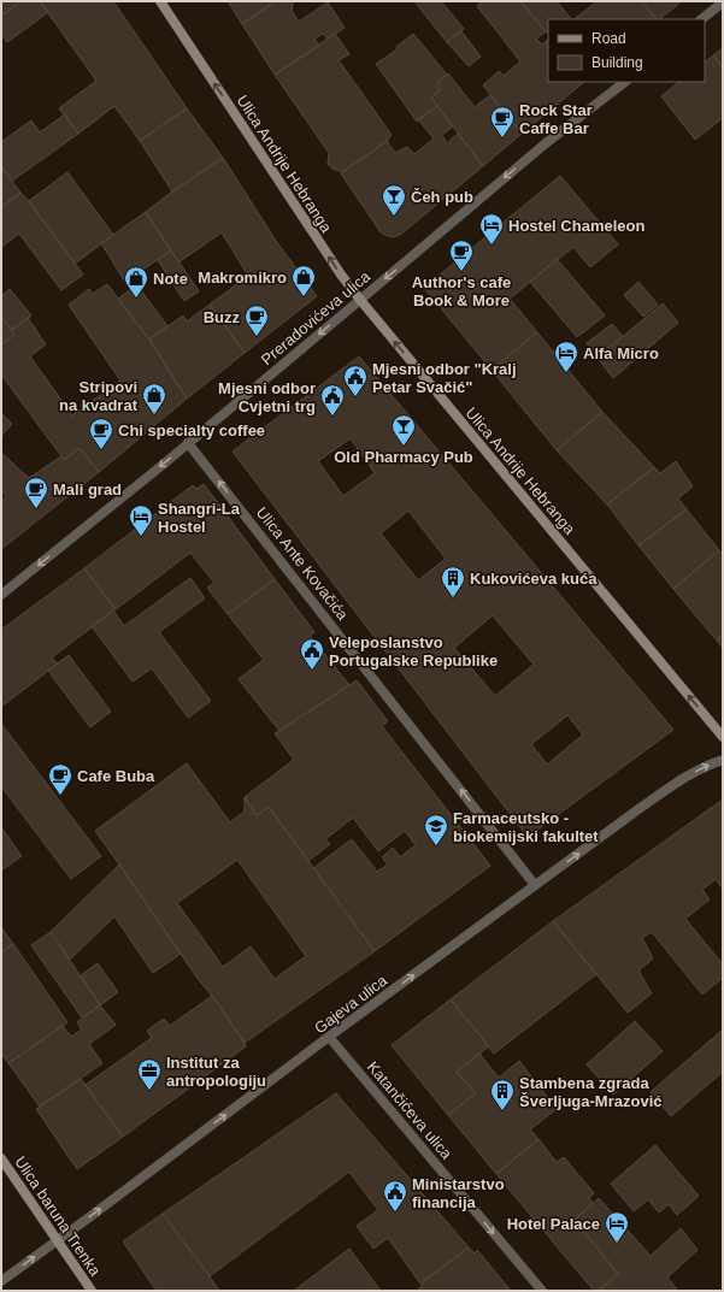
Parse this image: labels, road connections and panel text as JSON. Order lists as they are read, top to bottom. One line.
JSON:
{"streets":{"main road":["Ulica Andrije Hebranga","Ulica baruna Trenka"],"street":["Preradovićeva ulica","Ulica Ante Kovačića","Gajeva ulica","Katančićeva ulica"]},"crossings":[["Ulica Andrije Hebranga","Preradovićeva ulica"],["Preradovićeva ulica","Ulica Ante Kovačića"],["Ulica Ante Kovačića","Gajeva ulica"],["Gajeva ulica","Katančićeva ulica"],["Gajeva ulica","Ulica baruna Trenka"]],"one_way":["Ulica Andrije Hebranga","Preradovićeva ulica","Ulica Ante Kovačića","Gajeva ulica","Katančićeva ulica"],"places":{"cafe":["Rock Star Caffe Bar","Author's cafe Book & More","Buzz","Chi specialty coffee","Mali grad","Cafe Buba"],"bar":["Čeh pub","Old Pharmacy Pub"],"hotel":["Hostel Chameleon","Alfa Micro","Shangri-La Hostel","Hotel Palace"],"shop":["Makromikro","Note","Stripovi na kvadrat"],"public building":["Mjesni odbor \"Kralj Petar Svačić\"","Mjesni odbor Cvjetni trg","Veleposlanstvo Portugalske Republike","Ministarstvo financija"],"building":["Kukovićeva kuća","Stambena zgrada Šverljuga-Mrazović"],"school or university":["Farmaceutsko - biokemijski fakultet"],"office":["Institut za antropologiju"]},"legend":["Road","Building"]}
